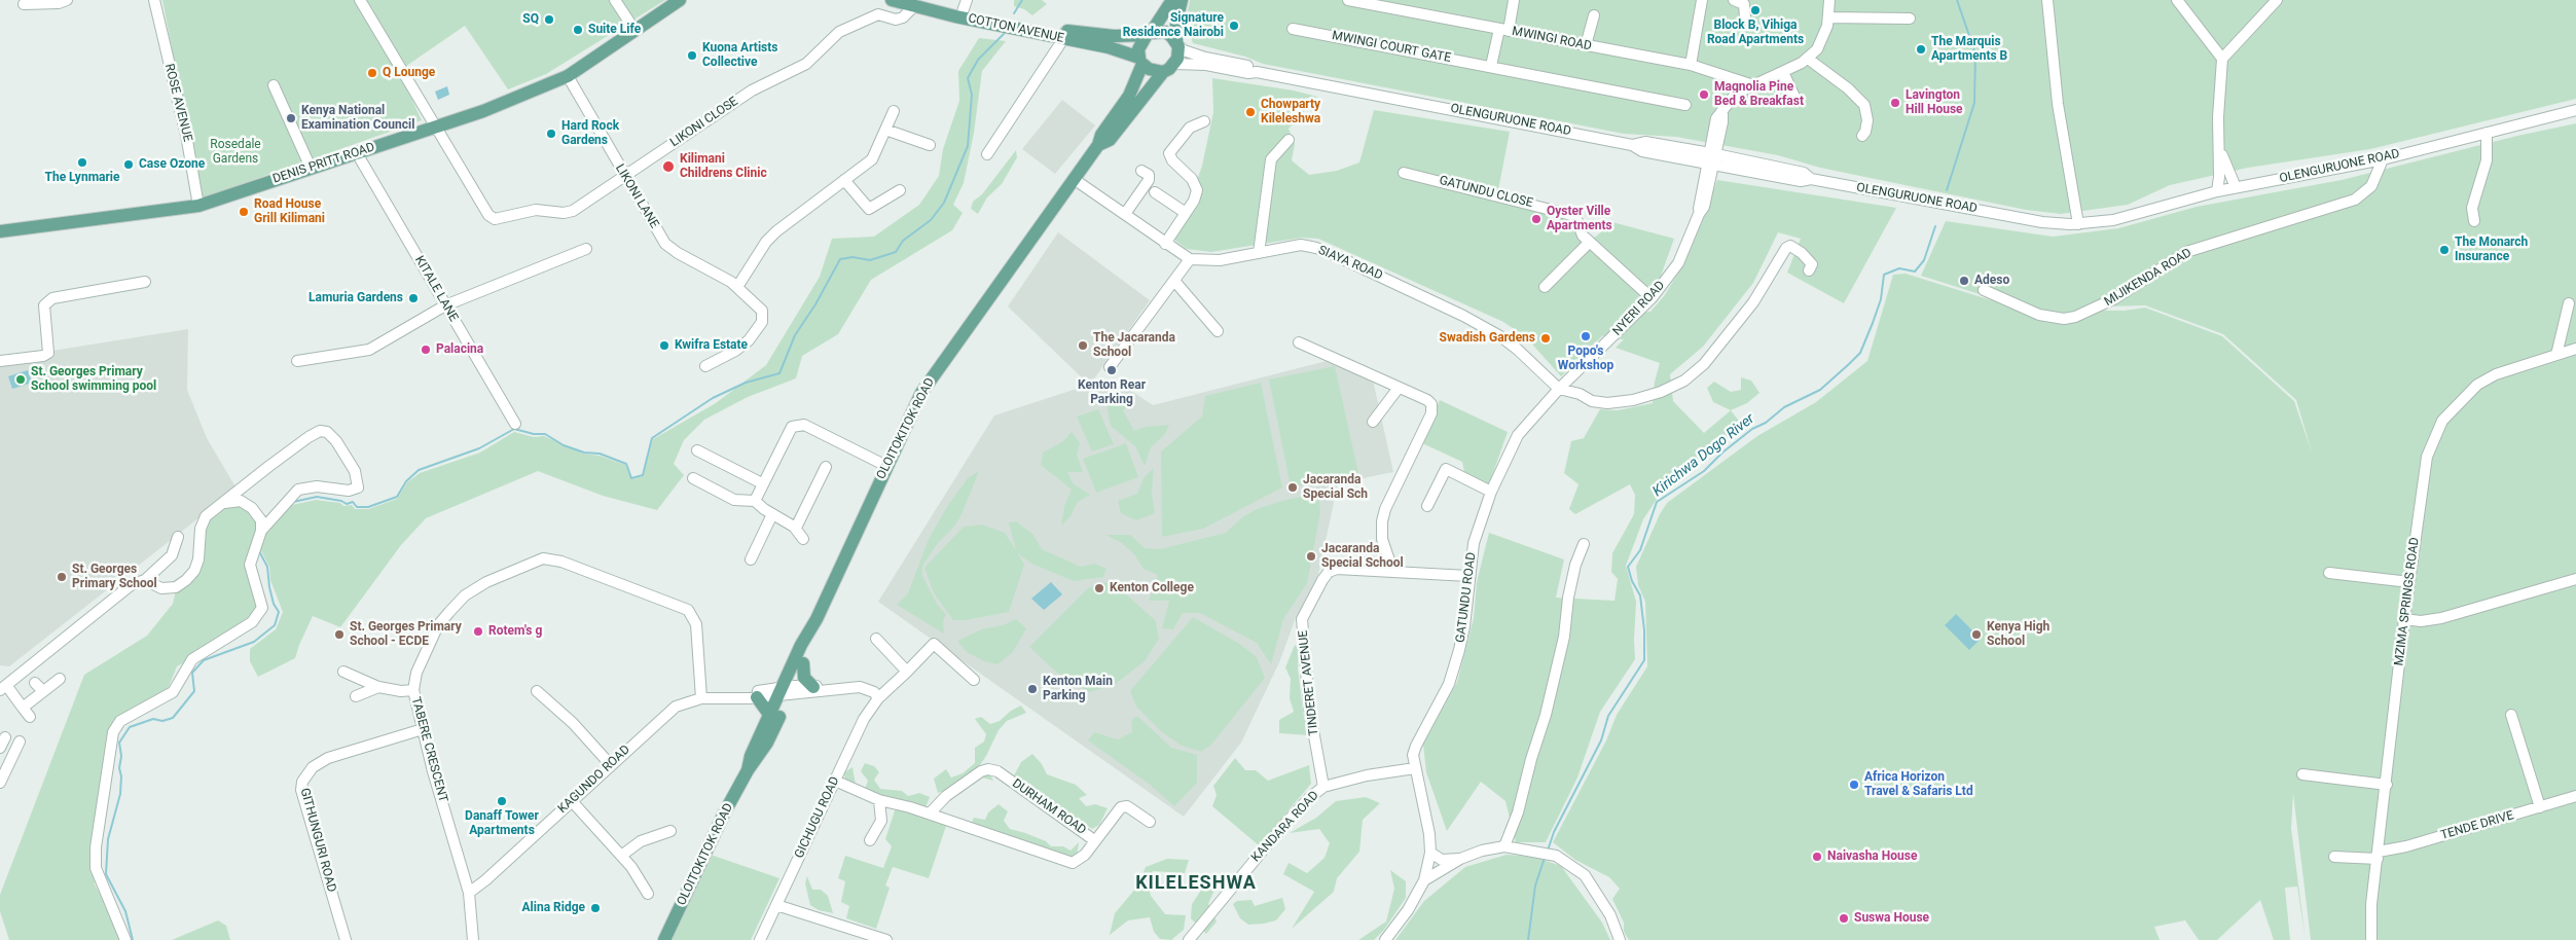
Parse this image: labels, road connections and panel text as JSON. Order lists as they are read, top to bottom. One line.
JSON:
{"streets":{"main road":["COTTON AVENUE","DENIS PRITT ROAD","OLOITOKITOK ROAD"],"street":["MWINGI ROAD","MWINGI COURT GATE","ROSE AVENUE","OLENGURUONE ROAD","LIKONI CLOSE","GATUNDU CLOSE","LIKONI LANE","SIAYA ROAD","MIJIKENDA ROAD","KITALE LANE","NYERI ROAD","GATUNDU ROAD","MZIMA SPRINGS ROAD","TINDERET AVENUE","TABERE CRESCENT","KAGUNDO ROAD","DURHAM ROAD","GICHUGU ROAD","TENDE DRIVE","KANDARA ROAD","GITHUNGURI ROAD"]},"crossings":[["COTTON AVENUE","OLENGURUONE ROAD"],["COTTON AVENUE","LIKONI CLOSE"],["MWINGI ROAD","NYERI ROAD"],["ROSE AVENUE","DENIS PRITT ROAD"],["OLENGURUONE ROAD","MIJIKENDA ROAD"],["OLENGURUONE ROAD","NYERI ROAD"],["LIKONI CLOSE","DENIS PRITT ROAD"],["LIKONI CLOSE","LIKONI LANE"],["DENIS PRITT ROAD","LIKONI LANE"],["DENIS PRITT ROAD","KITALE LANE"],["GATUNDU CLOSE","NYERI ROAD"],["SIAYA ROAD","NYERI ROAD"],["SIAYA ROAD","GATUNDU ROAD"],["NYERI ROAD","GATUNDU ROAD"],["OLOITOKITOK ROAD","KAGUNDO ROAD"],["GATUNDU ROAD","TINDERET AVENUE"],["GATUNDU ROAD","KANDARA ROAD"],["MZIMA SPRINGS ROAD","TENDE DRIVE"],["TINDERET AVENUE","KANDARA ROAD"],["TABERE CRESCENT","KAGUNDO ROAD"],["TABERE CRESCENT","GITHUNGURI ROAD"],["DURHAM ROAD","GICHUGU ROAD"]],"districts":["KILELESHWA"],"water":["Kirichwa Dogo River"],"parks":["Rosedale Gardens"],"places":["Block B, Vihiga Road Apartments","SQ","Signature Residence Nairobi","Suite Life","The Marquis Apartments B","Kuona Artists Collective","Q Lounge","Magnolia Pine Bed & Breakfast","Lavington Hill House","Chowparty Kileleshwa","Kenya National Examination Council","Hard Rock Gardens","The Lynmarie","Case Ozone","Kilimani Childrens Clinic","Road House Grill Kilimani","Oyster Ville Apartments","The Monarch Insurance","Adeso","Lamuria Gardens","Popo's Workshop","Swadish Gardens","Kwifra Estate","The Jacaranda School","Palacina","Kenton Rear Parking","St. Georges Primary School swimming pool","Jacaranda Special Sch","Jacaranda Special School","St. Georges Primary School","Kenton College","Rotem's g","St. Georges Primary School - ECDE","Kenya High School","Kenton Main Parking","Africa Horizon Travel & Safaris Ltd","Danaff Tower Apartments","Naivasha House","Alina Ridge","Suswa House"]}
